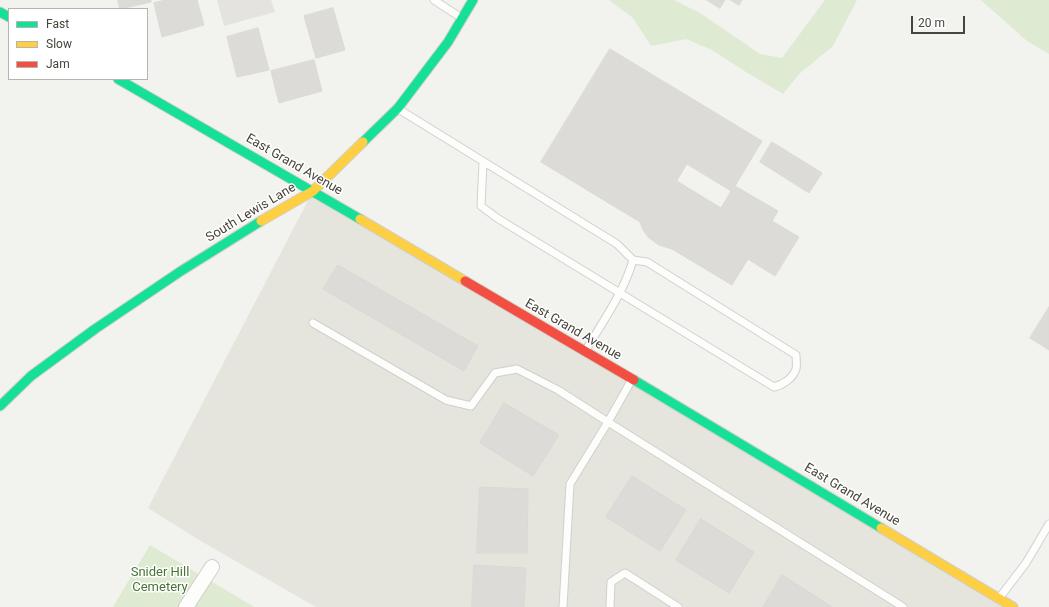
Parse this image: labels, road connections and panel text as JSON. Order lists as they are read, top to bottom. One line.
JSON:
{"streets":{"street":["East Grand Avenue","South Lewis Lane"]},"crossings":[["East Grand Avenue","South Lewis Lane"]],"parks":["Snider Hill Cemetery"],"legend":["Fast","Slow","Jam"],"scale_bar":"20 m"}
